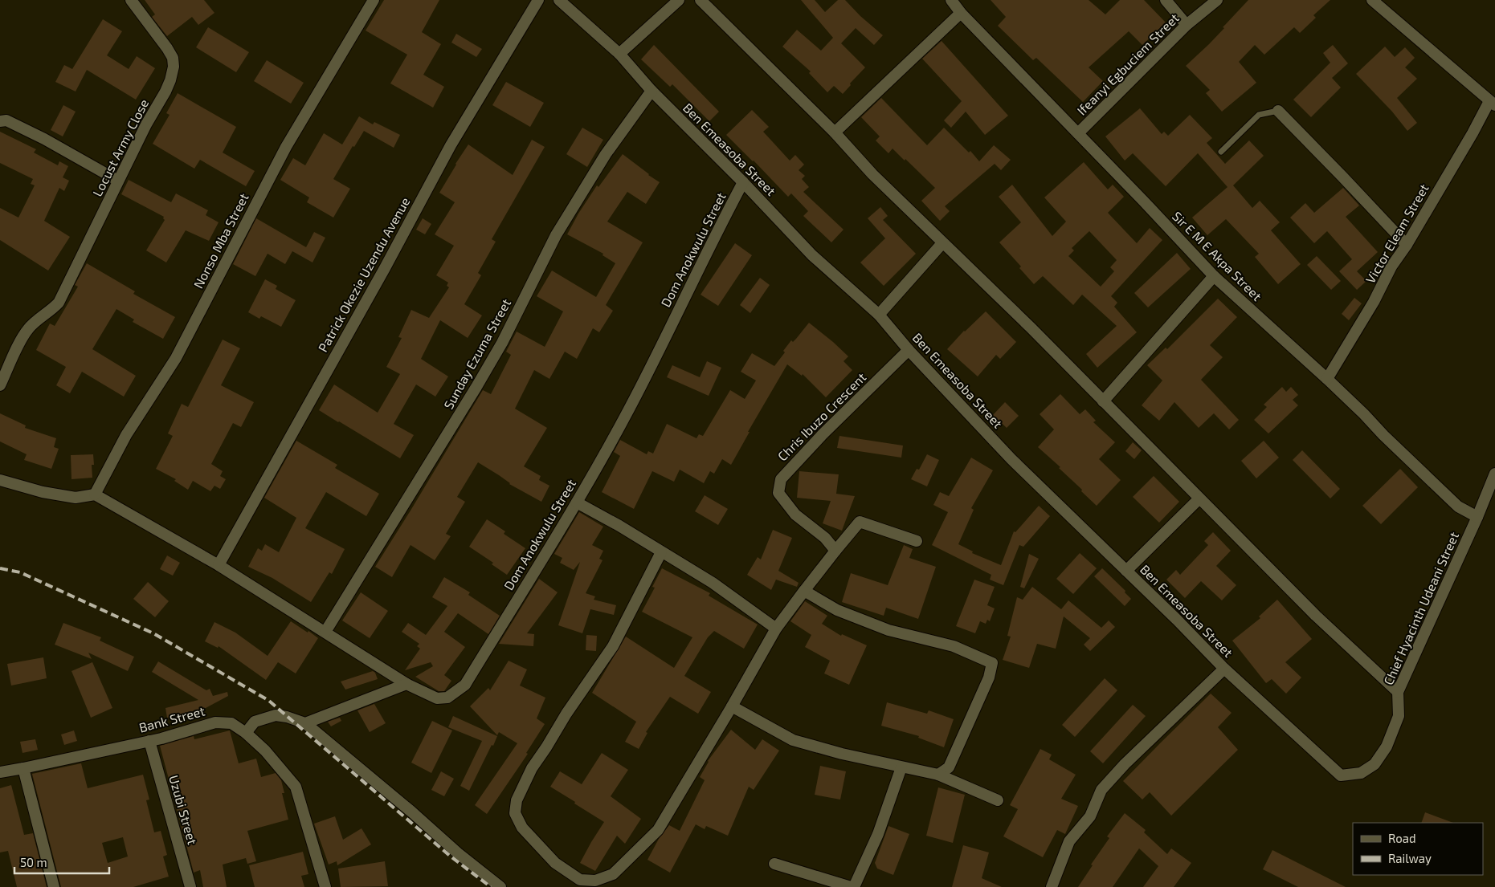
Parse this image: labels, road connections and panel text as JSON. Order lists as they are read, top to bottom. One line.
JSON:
{"streets":{"street":["Ifeanyi Egbuciem Street","Locust Army Close","Ben Emeasoba Street","Victor Eleam Street","Nonso Mba Street","Dom Anokwulu Street","Sir E M E Akpa Street","Patrick Okezie Uzendu Avenue","Sunday Ezuma Street","Chris Ibuzo Crescent","Chief Hyacinth Udeani Street","Bank Street","Uzubi Street"]},"crossings":[["Ifeanyi Egbuciem Street","Sir E M E Akpa Street"],["Ben Emeasoba Street","Dom Anokwulu Street"],["Ben Emeasoba Street","Sunday Ezuma Street"],["Ben Emeasoba Street","Chris Ibuzo Crescent"],["Ben Emeasoba Street","Chief Hyacinth Udeani Street"],["Victor Eleam Street","Sir E M E Akpa Street"],["Nonso Mba Street","Dom Anokwulu Street"],["Dom Anokwulu Street","Patrick Okezie Uzendu Avenue"],["Dom Anokwulu Street","Sunday Ezuma Street"],["Sir E M E Akpa Street","Chief Hyacinth Udeani Street"],["Bank Street","Uzubi Street"]],"legend":["Road","Railway"],"scale_bar":"50 m"}
